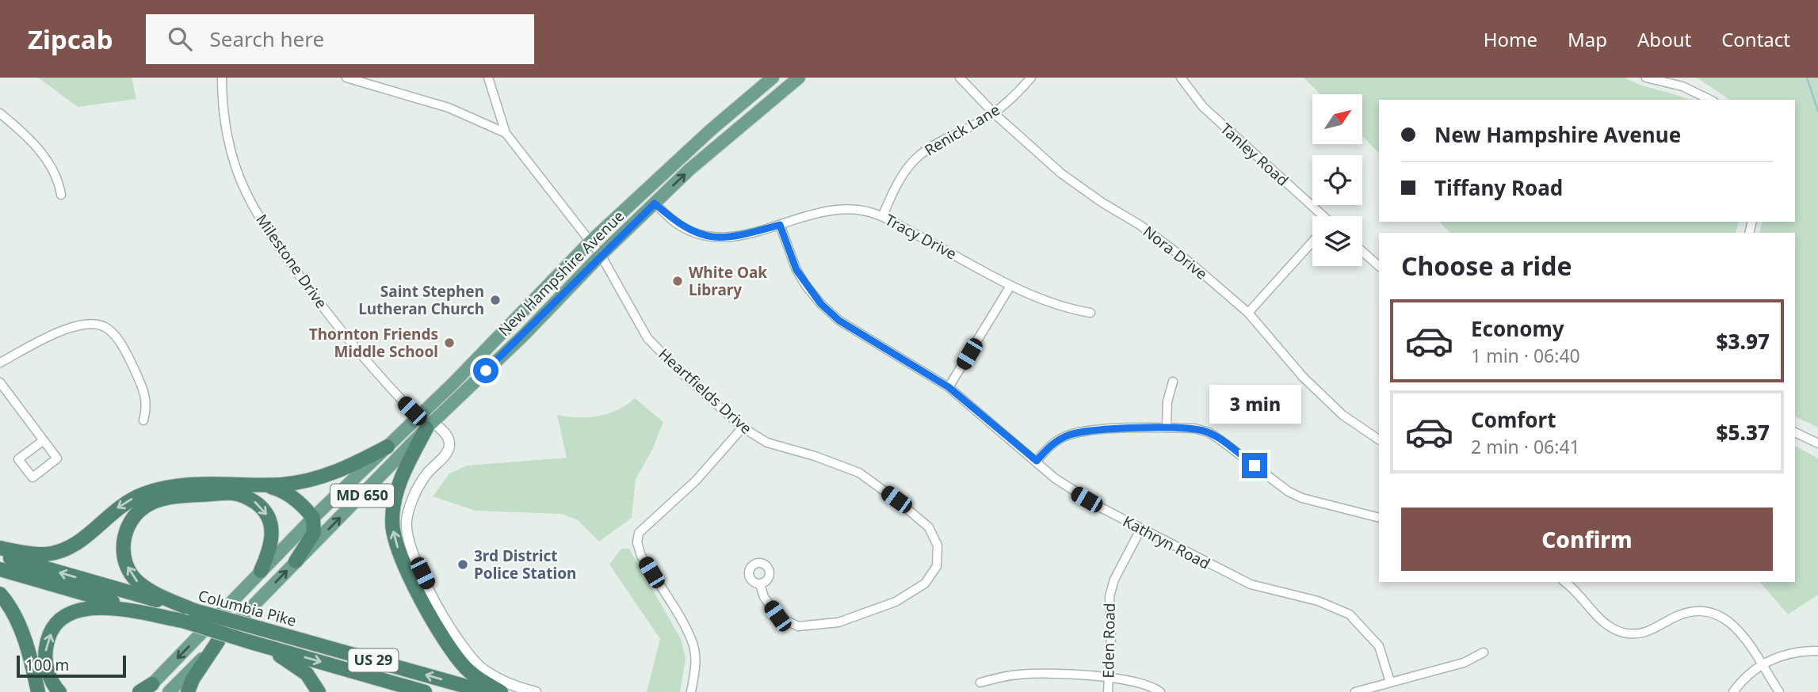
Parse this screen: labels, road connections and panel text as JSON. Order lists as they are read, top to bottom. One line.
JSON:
{"streets":{"highway":["Columbia Pike","US 29"],"main road":["New Hampshire Avenue","MD 650"],"street":["Renick Lane","Tanley Road","Tracy Drive","Nora Drive","Milestone Drive","Heartfields Drive","Kathryn Road","Eden Road"]},"crossings":[["Renick Lane","Tracy Drive"],["Renick Lane","Nora Drive"],["Tracy Drive","New Hampshire Avenue"],["Tracy Drive","Kathryn Road"],["Milestone Drive","New Hampshire Avenue"],["New Hampshire Avenue","Heartfields Drive"],["Kathryn Road","Eden Road"]],"places":["White Oak Library","Saint Stephen Lutheran Church","Thornton Friends Middle School","3rd District Police Station"],"scale_bar":"100 m","north":"top right","page":{"header":"Zipcab","search":"Search here","nav":["Home","Map","About","Contact"],"banner":["New Hampshire Avenue","Tiffany Road"],"heading":"Choose a ride","list":[{"name":"Economy","note":"1 min · 06:40","value":"$3.97"},{"name":"Comfort","note":"2 min · 06:41","value":"$5.37"}],"bubble":"3 min","buttons":"Confirm","scale":"100 m"}}
